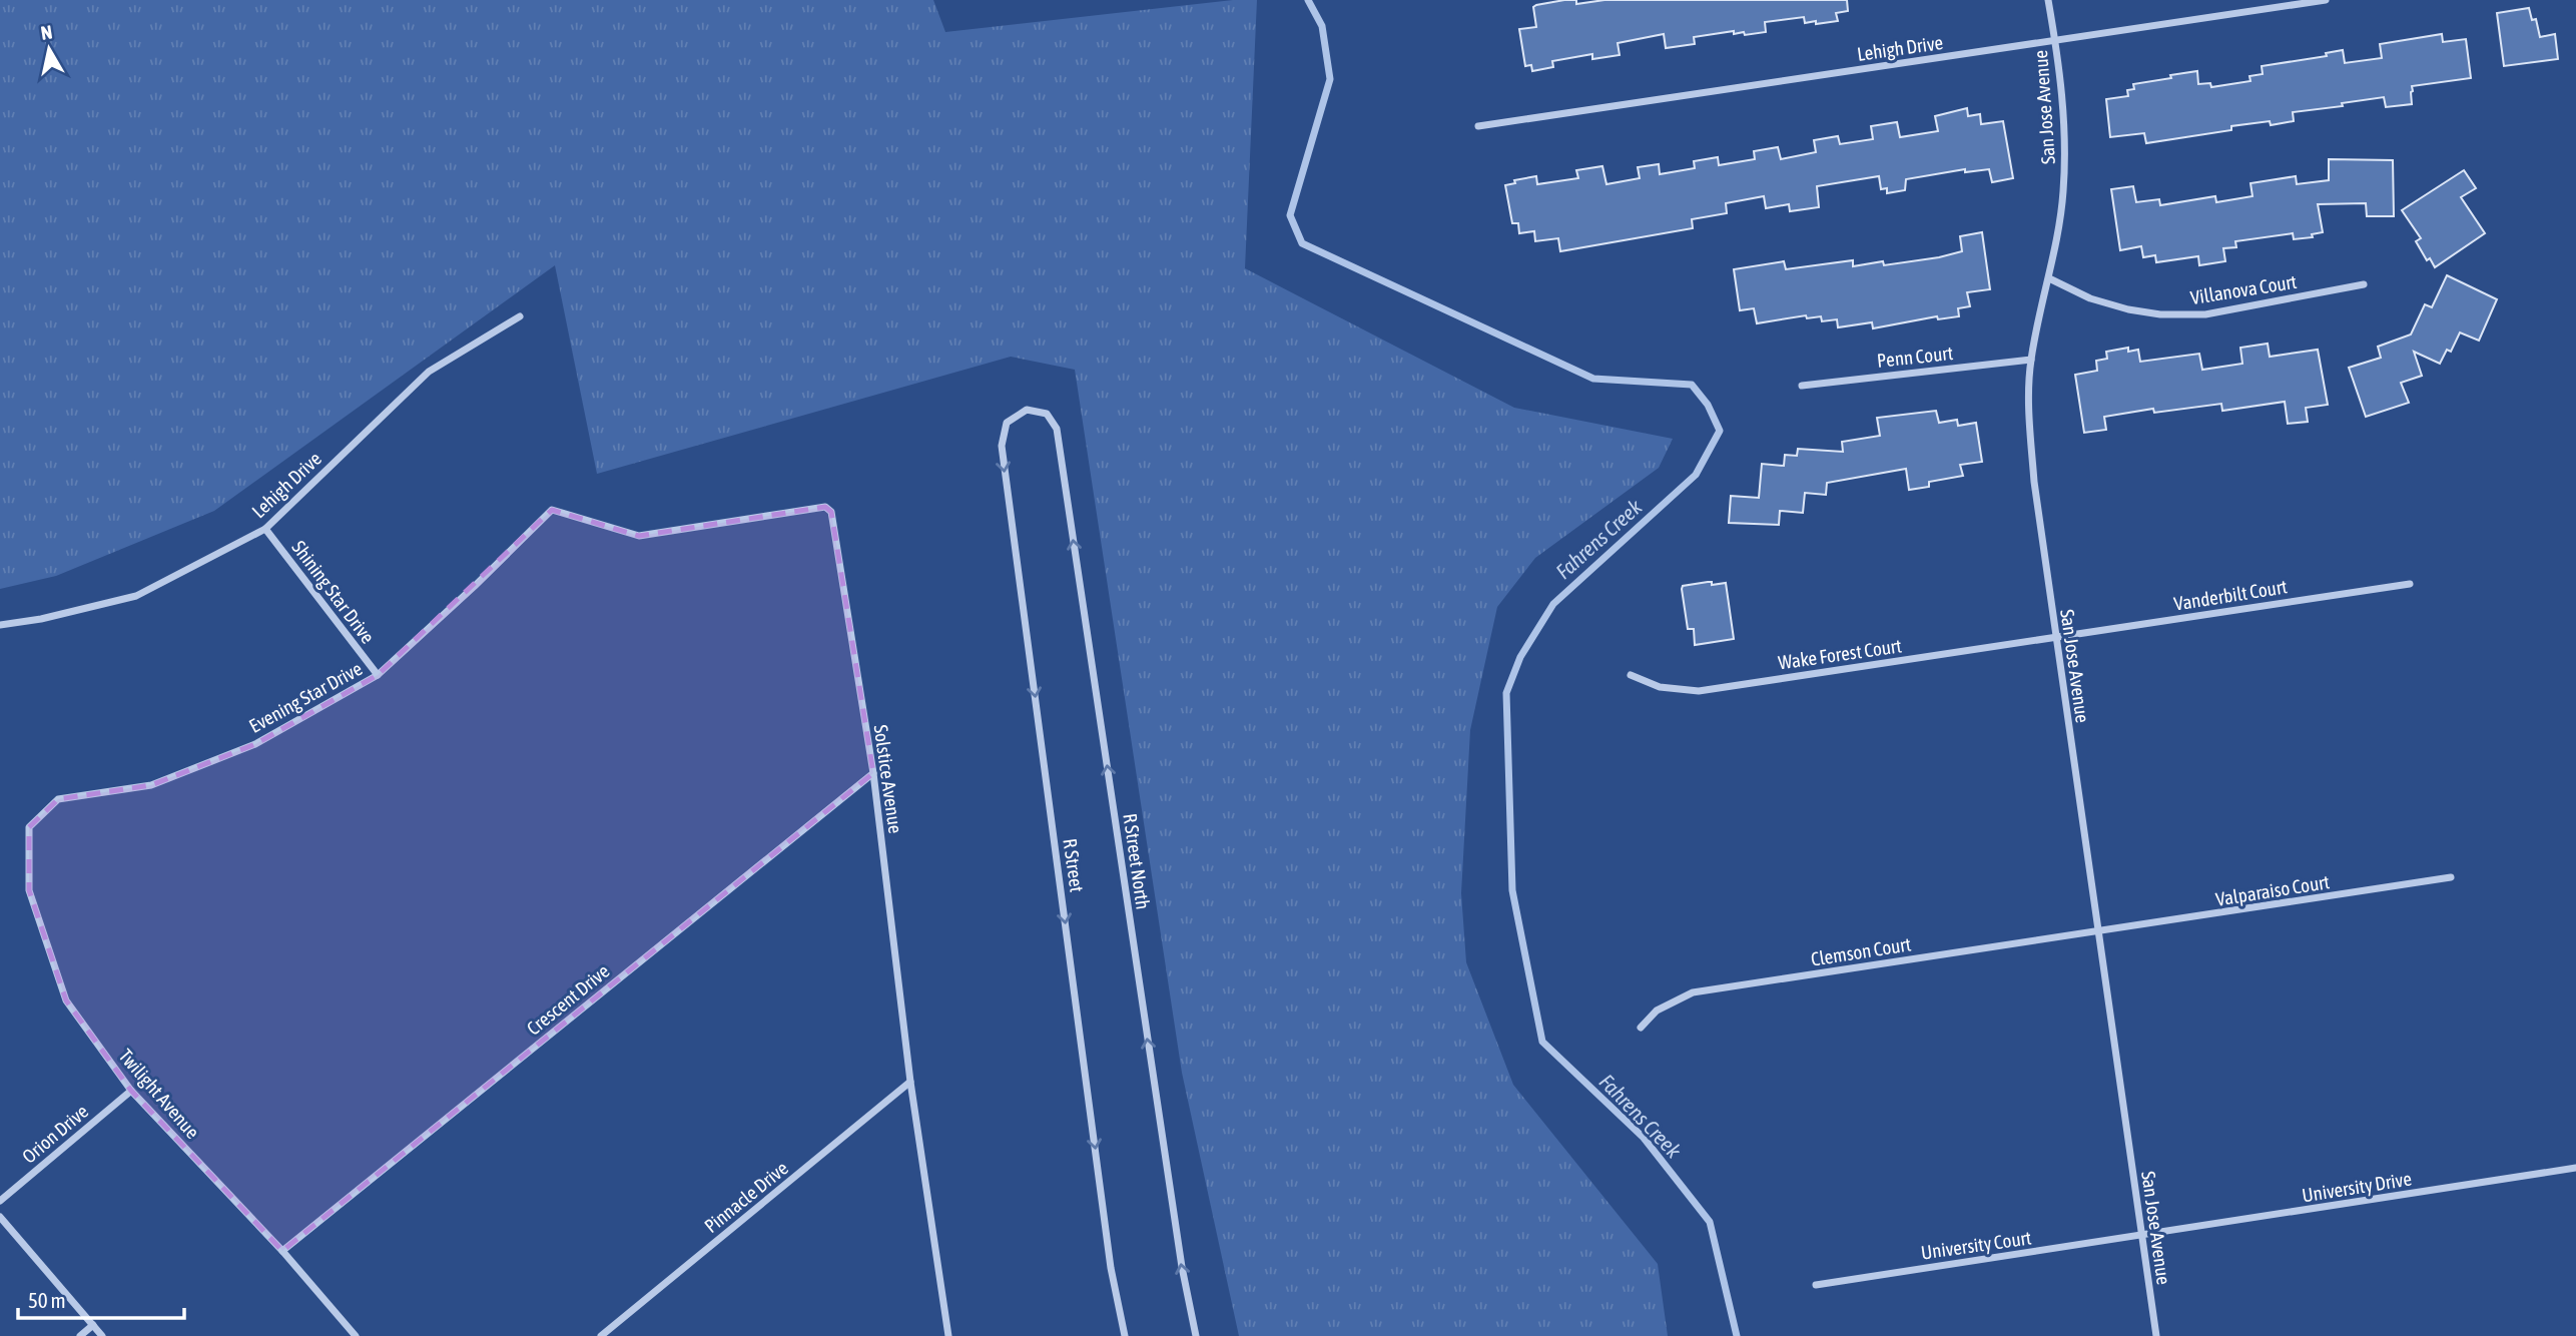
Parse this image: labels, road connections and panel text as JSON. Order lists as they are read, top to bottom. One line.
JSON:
{"streets":{"street":["Lehigh Drive","San Jose Avenue","Villanova Court","Penn Court","Shining Star Drive","Vanderbilt Court","Wake Forest Court","Evening Star Drive","Solstice Avenue","R Street North","R Street","Valparaiso Court","Clemson Court","Crescent Drive","Twilight Avenue","Orion Drive","University Drive","Pinnacle Drive","University Court"]},"crossings":[["Lehigh Drive","San Jose Avenue"],["Lehigh Drive","Shining Star Drive"],["San Jose Avenue","Villanova Court"],["San Jose Avenue","Penn Court"],["San Jose Avenue","Vanderbilt Court"],["San Jose Avenue","Wake Forest Court"],["San Jose Avenue","Valparaiso Court"],["San Jose Avenue","Clemson Court"],["San Jose Avenue","University Drive"],["San Jose Avenue","University Court"],["Shining Star Drive","Evening Star Drive"],["Vanderbilt Court","Wake Forest Court"],["Evening Star Drive","Solstice Avenue"],["Evening Star Drive","Twilight Avenue"],["Solstice Avenue","Crescent Drive"],["Solstice Avenue","Pinnacle Drive"],["R Street North","R Street"],["Valparaiso Court","Clemson Court"],["Crescent Drive","Twilight Avenue"],["Twilight Avenue","Orion Drive"],["University Drive","University Court"]],"one_way":["R Street North","R Street"],"water":["Fahrens Creek"],"scale_bar":"50 m","north":"top"}
